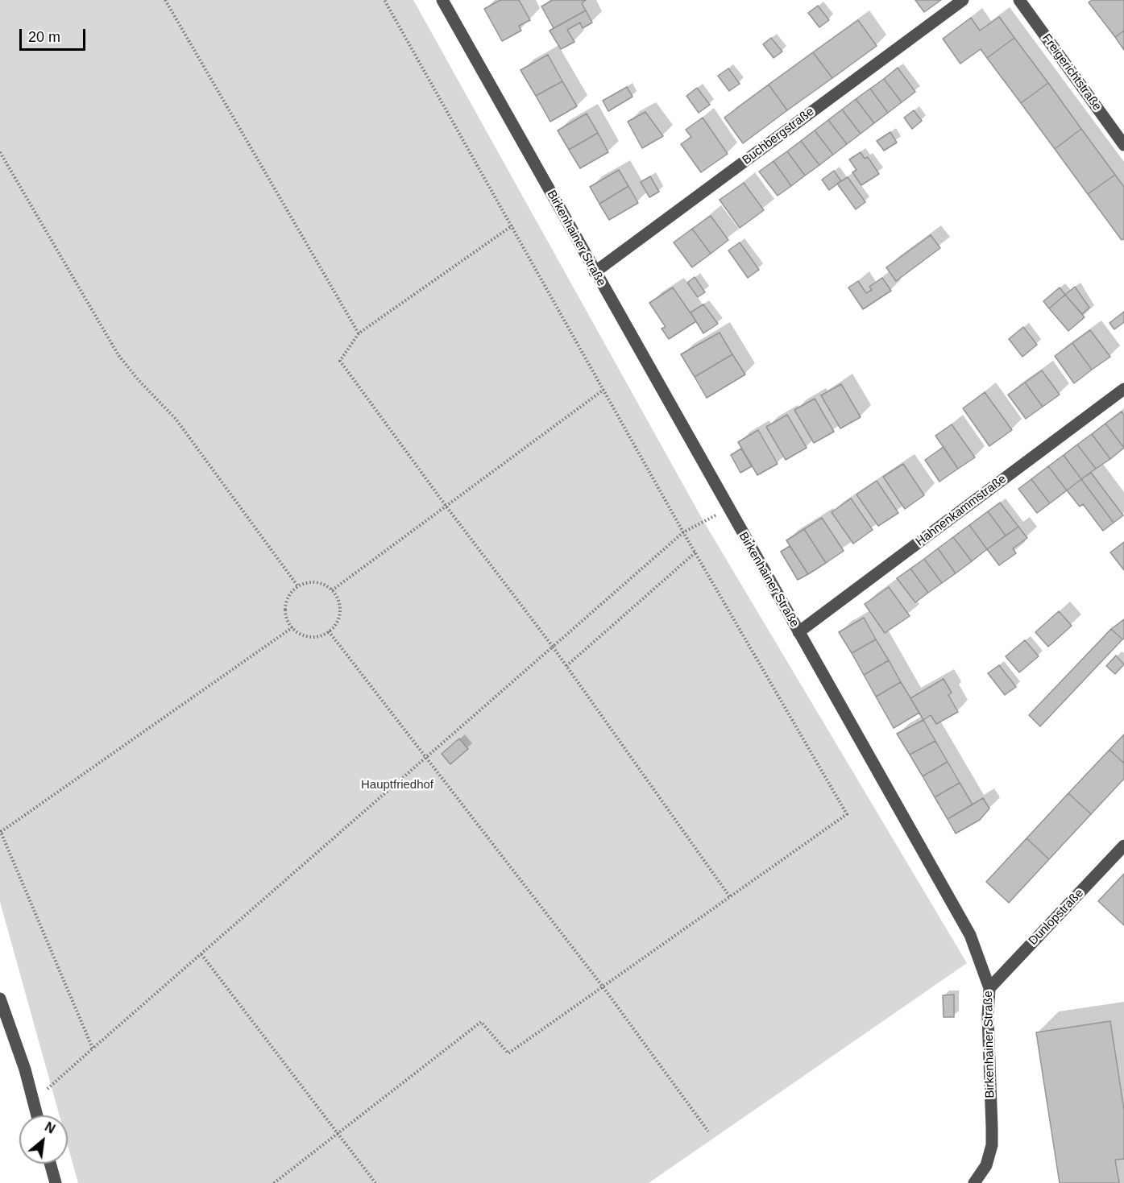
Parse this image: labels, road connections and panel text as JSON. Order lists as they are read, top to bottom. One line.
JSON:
{"streets":{"street":["Freigerichtstraße","Buchbergstraße","Birkenhainer Straße","Hahnenkammstraße","Dunlopstraße"]},"crossings":[["Buchbergstraße","Birkenhainer Straße"],["Birkenhainer Straße","Hahnenkammstraße"],["Birkenhainer Straße","Dunlopstraße"]],"parks":["Hauptfriedhof"],"scale_bar":"20 m","north":"top right"}
